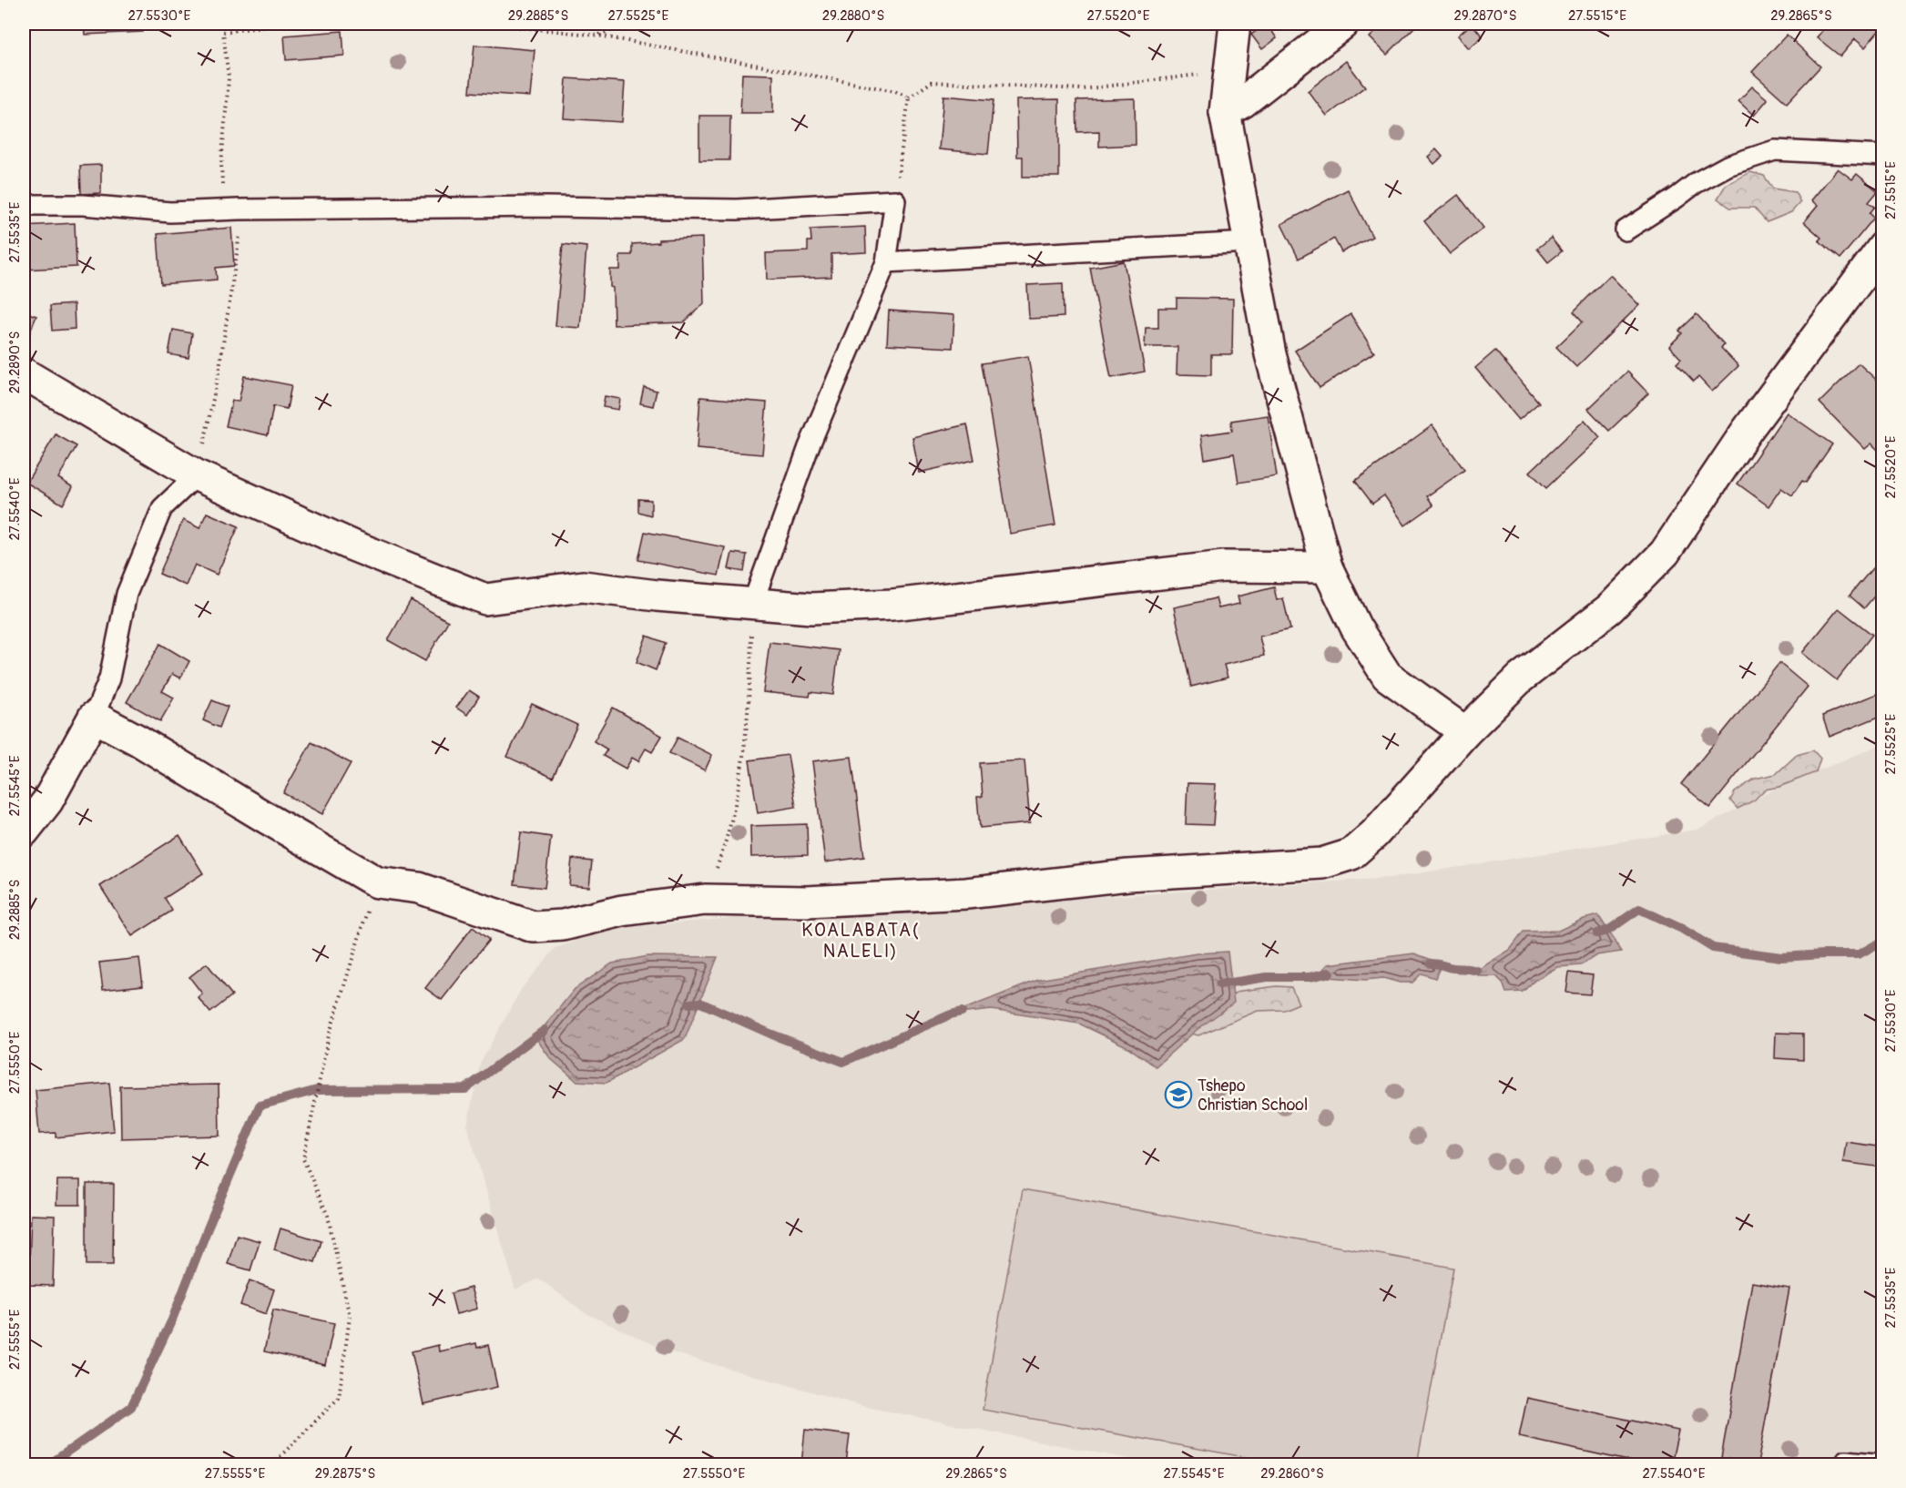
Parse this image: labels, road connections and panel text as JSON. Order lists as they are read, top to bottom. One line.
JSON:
{"districts":["KOALABATA( NALELI)"],"places":{"school or university":["Tshepo Christian School"]},"coordinates":["27.5530°E","29.2885°S","27.5525°E","29.2880°S","27.5520°E","29.2870°S","27.5515°E","29.2865°S","27.5535°E","29.2890°S","27.5540°E","27.5545°E","27.5550°E","27.5555°E","29.2875°S","29.2860°S"]}
